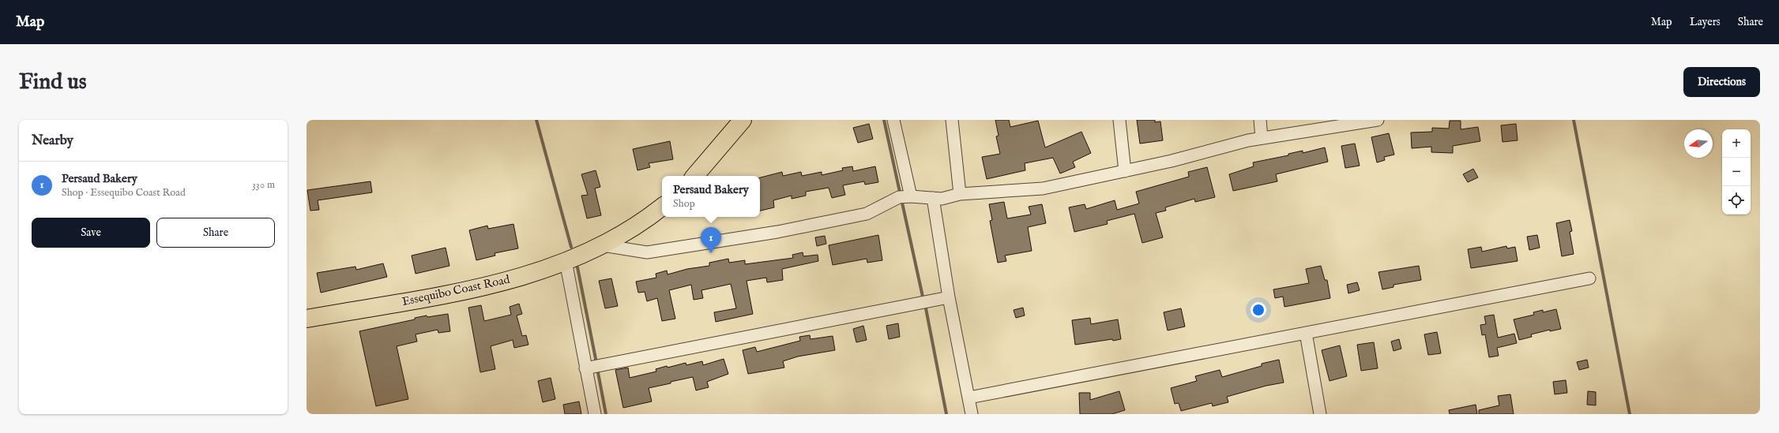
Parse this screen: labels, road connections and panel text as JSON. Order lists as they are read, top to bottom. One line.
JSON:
{"streets":{"main road":["Essequibo Coast Road"]},"north":"left","page":{"header":"Map","nav":["Map","Layers","Share"],"buttons":["Directions",["Save","Share"]],"title":"Find us","heading":"Nearby","map_buttons":["+","−"],"list":[{"mark":"1","name":"Persaud Bakery","note":"Shop · Essequibo Coast Road","value":"330 m"}],"popup":["Persaud Bakery","Shop"],"pins":"1"}}
